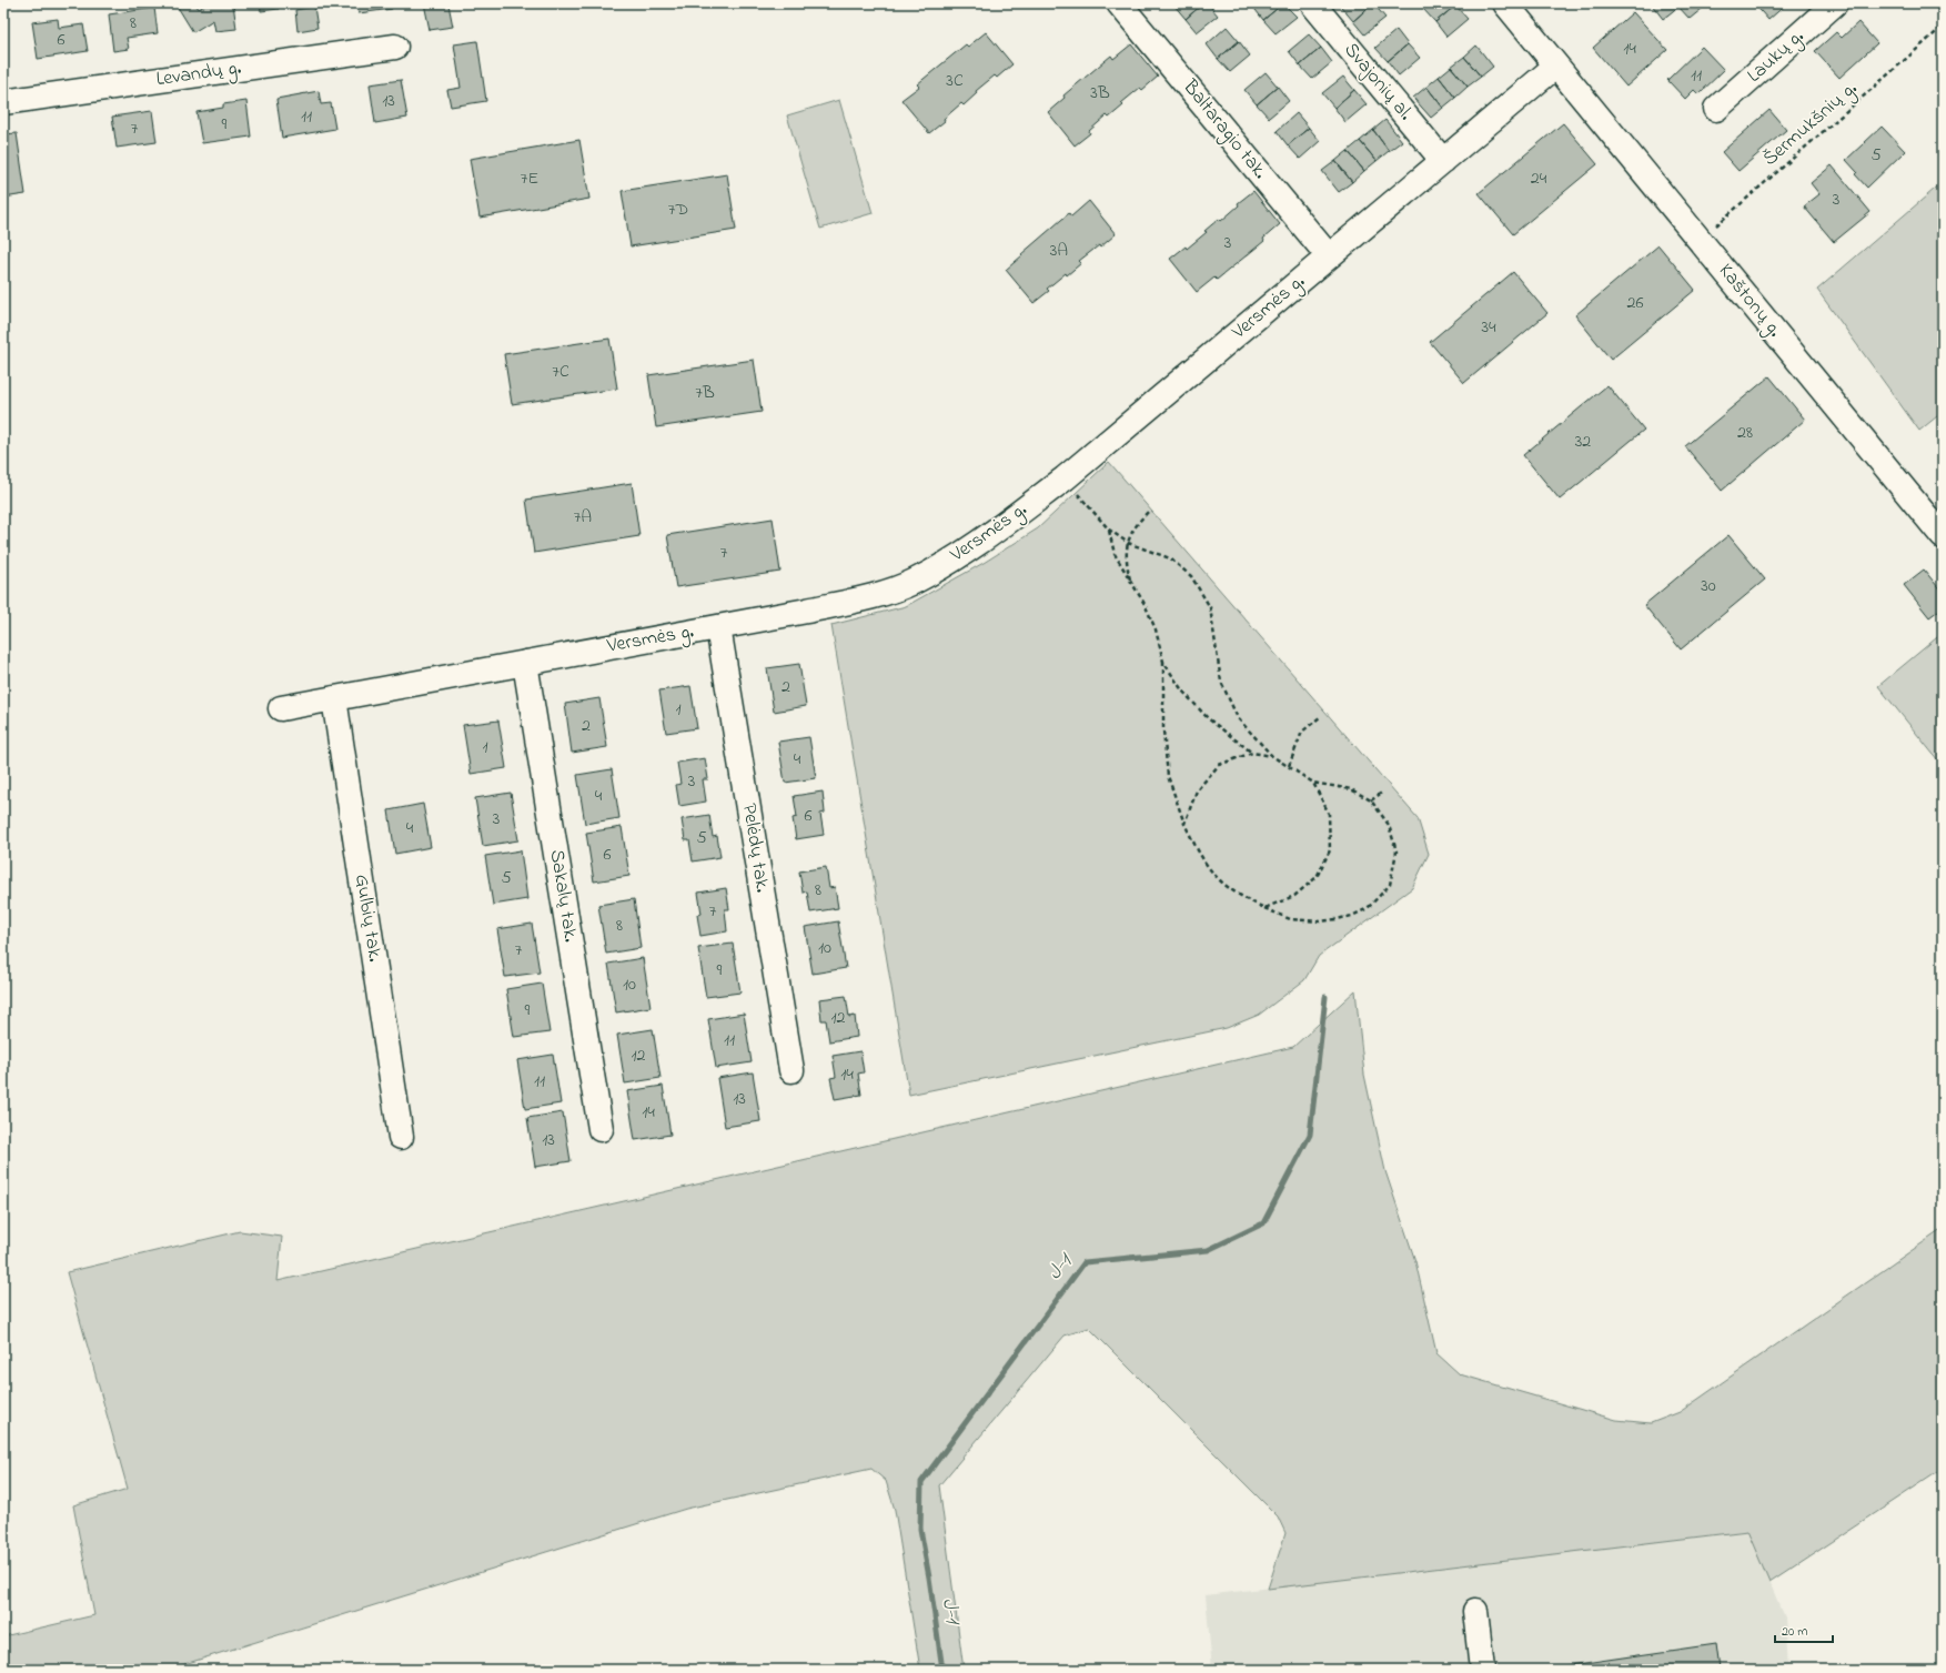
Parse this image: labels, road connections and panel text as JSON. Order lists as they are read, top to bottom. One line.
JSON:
{"streets":{"street":["Laukų g.","Levandų g.","Svajonių al.","Baltaragio tak.","Kaštonų g.","Versmės g.","Pelėdų tak.","Sakalų tak.","Gulbių tak."],"path":["Šermukšnių g."]},"crossings":[["Svajonių al.","Versmės g."],["Šermukšnių g.","Kaštonų g."],["Baltaragio tak.","Versmės g."],["Kaštonų g.","Versmės g."],["Versmės g.","Pelėdų tak."],["Versmės g.","Sakalų tak."],["Versmės g.","Gulbių tak."]],"water":["J-1"],"house_numbers":["8","6","14","11","3C","3B","13","11","9","7","5","7E","24","3","7D","3","3A","26","34","7C","7B","28","32","7A","7","30","2","1","2","1","4","3","4","6","3","4","5","6","5","8","7","8","10","7","9","10","9","12","11","12","14","11","13","14","13"],"scale_bar":"20 m"}
